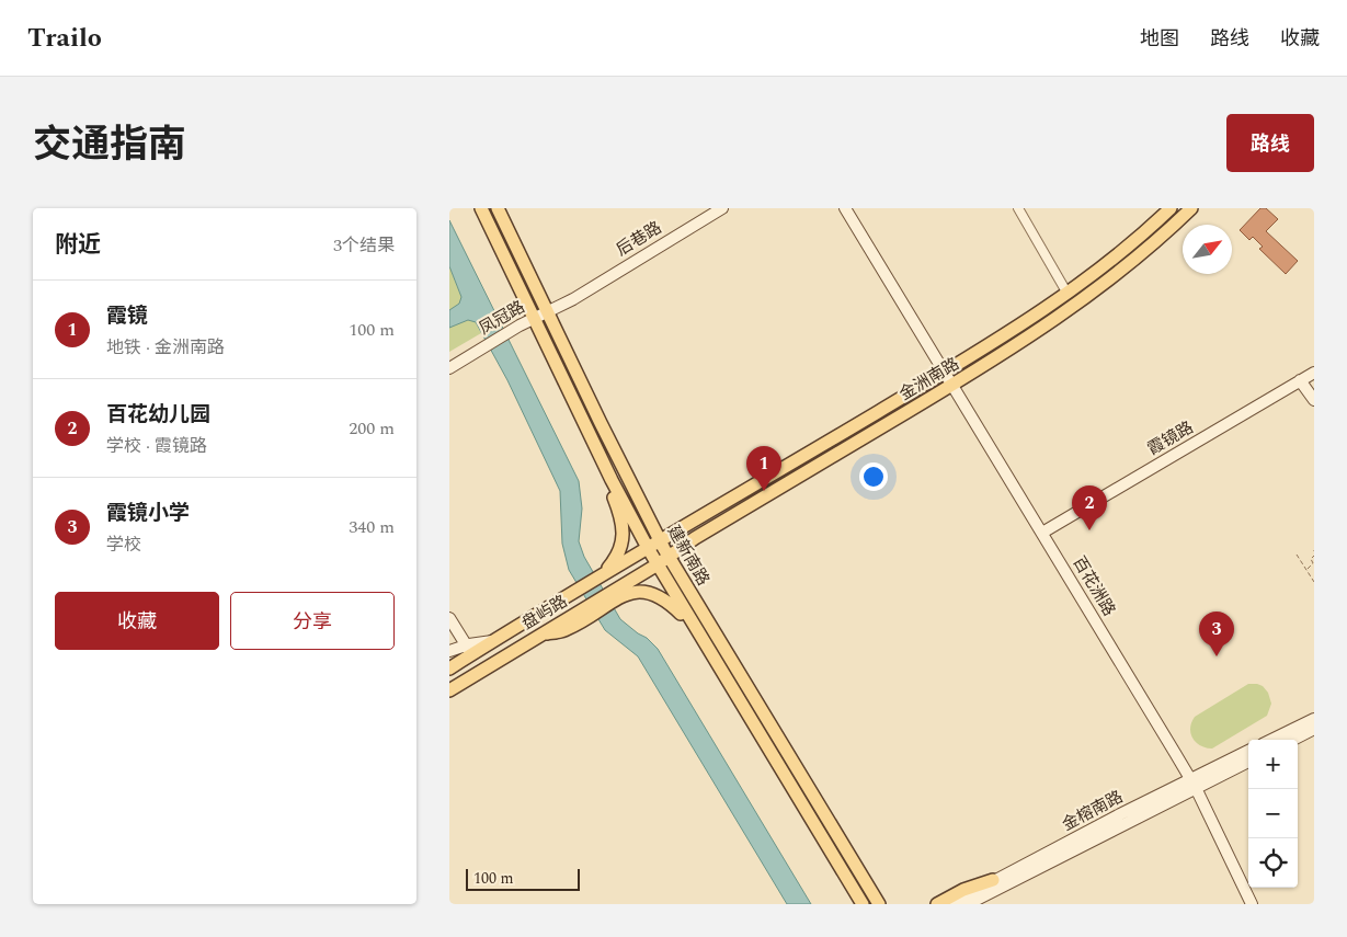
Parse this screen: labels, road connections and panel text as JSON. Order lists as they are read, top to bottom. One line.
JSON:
{"streets":{"main road":["金洲南路","建新南路","盘屿路"],"street":["后巷路","凤冠路","霞镜路","百花洲路","金榕南路"]},"crossings":[["后巷路","凤冠路"],["凤冠路","建新南路"],["金洲南路","建新南路"],["金洲南路","百花洲路"],["金洲南路","盘屿路"],["霞镜路","百花洲路"],["建新南路","盘屿路"],["百花洲路","金榕南路"]],"scale_bar":"100 m","north":"top right","page":{"header":"Trailo","nav":["地图","路线","收藏"],"title":"交通指南","buttons":["路线",["收藏","分享"]],"heading":["附近","3个结果"],"list":[{"mark":"1","name":"霞镜","note":"地铁 · 金洲南路","value":"100 m"},{"mark":"2","name":"百花幼儿园","note":"学校 · 霞镜路","value":"200 m"},{"mark":"3","name":"霞镜小学","note":"学校","value":"340 m"}],"pins":["1","2","3"],"map_buttons":["+","−"],"scale":"100 m"}}
